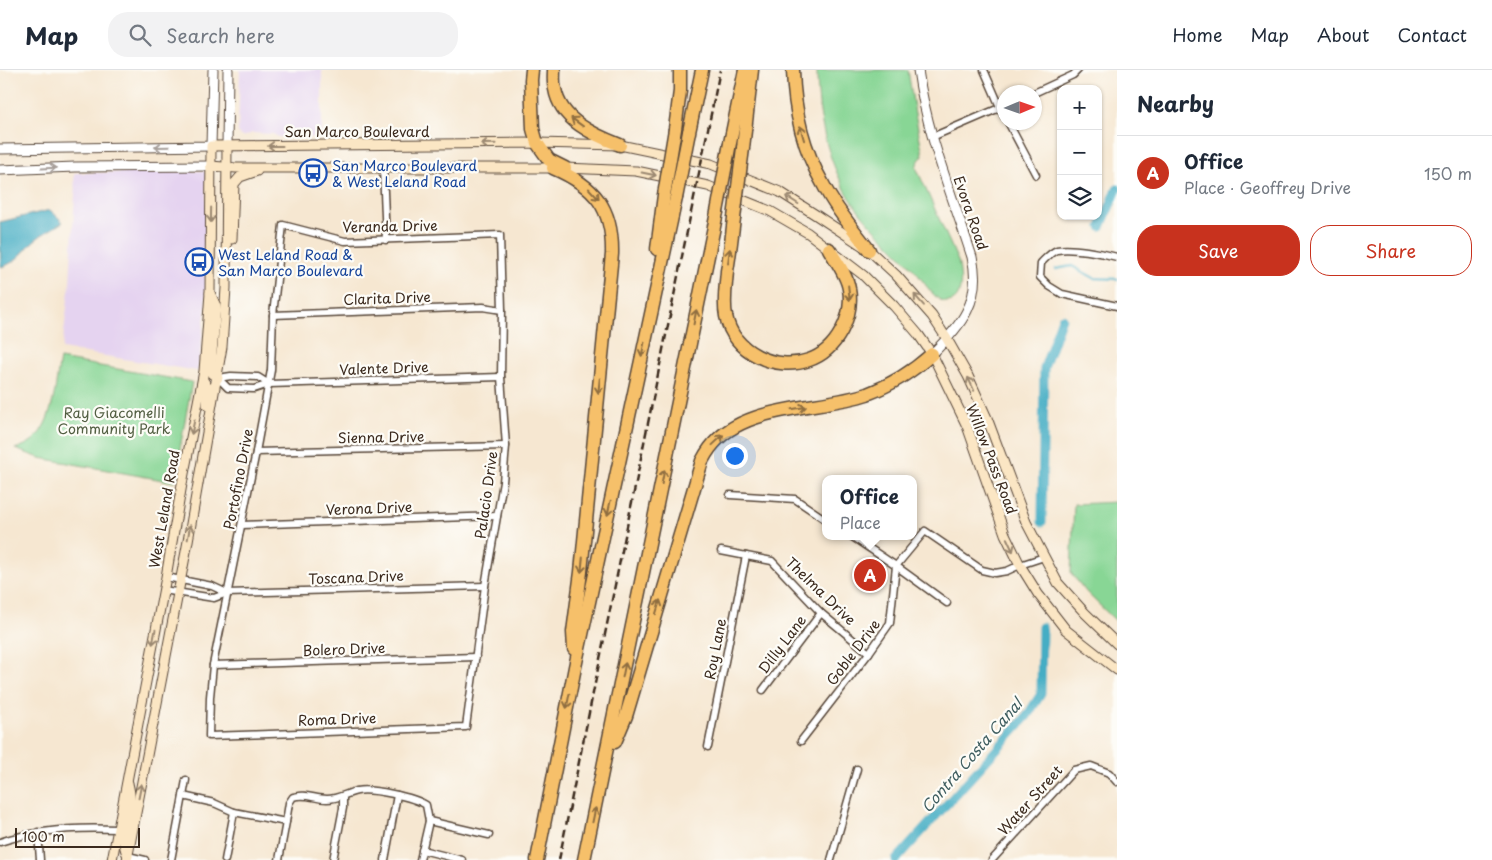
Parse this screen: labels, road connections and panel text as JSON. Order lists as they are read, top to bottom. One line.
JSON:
{"streets":{"main road":["San Marco Boulevard","Willow Pass Road","West Leland Road"],"street":["Evora Road","Veranda Drive","Clarita Drive","Valente Drive","Sienna Drive","Portofino Drive","Palacio Drive","Verona Drive","Toscana Drive","Thelma Drive","Dilly Lane","Bolero Drive","Roy Lane","Goble Drive","Roma Drive","Water Street"]},"crossings":[["San Marco Boulevard","Willow Pass Road"],["San Marco Boulevard","West Leland Road"],["Evora Road","Willow Pass Road"],["Veranda Drive","Portofino Drive"],["Veranda Drive","Palacio Drive"],["Clarita Drive","Portofino Drive"],["Clarita Drive","Palacio Drive"],["Valente Drive","Portofino Drive"],["Valente Drive","Palacio Drive"],["Valente Drive","West Leland Road"],["Sienna Drive","Portofino Drive"],["Sienna Drive","Palacio Drive"],["Portofino Drive","Verona Drive"],["Portofino Drive","Toscana Drive"],["Portofino Drive","Bolero Drive"],["Portofino Drive","Roma Drive"],["Palacio Drive","Verona Drive"],["Palacio Drive","Toscana Drive"],["Palacio Drive","Bolero Drive"],["Palacio Drive","Roma Drive"],["West Leland Road","Toscana Drive"],["Thelma Drive","Dilly Lane"],["Thelma Drive","Roy Lane"],["Thelma Drive","Goble Drive"]],"water":["Contra Costa Canal"],"parks":["Ray Giacomelli Community Park"],"places":{"bus stop":["San Marco Boulevard & West Leland Road","West Leland Road & San Marco Boulevard"]},"scale_bar":"100 m","north":"right","page":{"header":"Map","search":"Search here","nav":["Home","Map","About","Contact"],"heading":"Nearby","map_buttons":["+","−"],"list":[{"mark":"A","name":"Office","note":"Place · Geoffrey Drive","value":"150 m"}],"buttons":["Save","Share"],"popup":["Office","Place"],"pins":"A","scale":"100 m"}}
